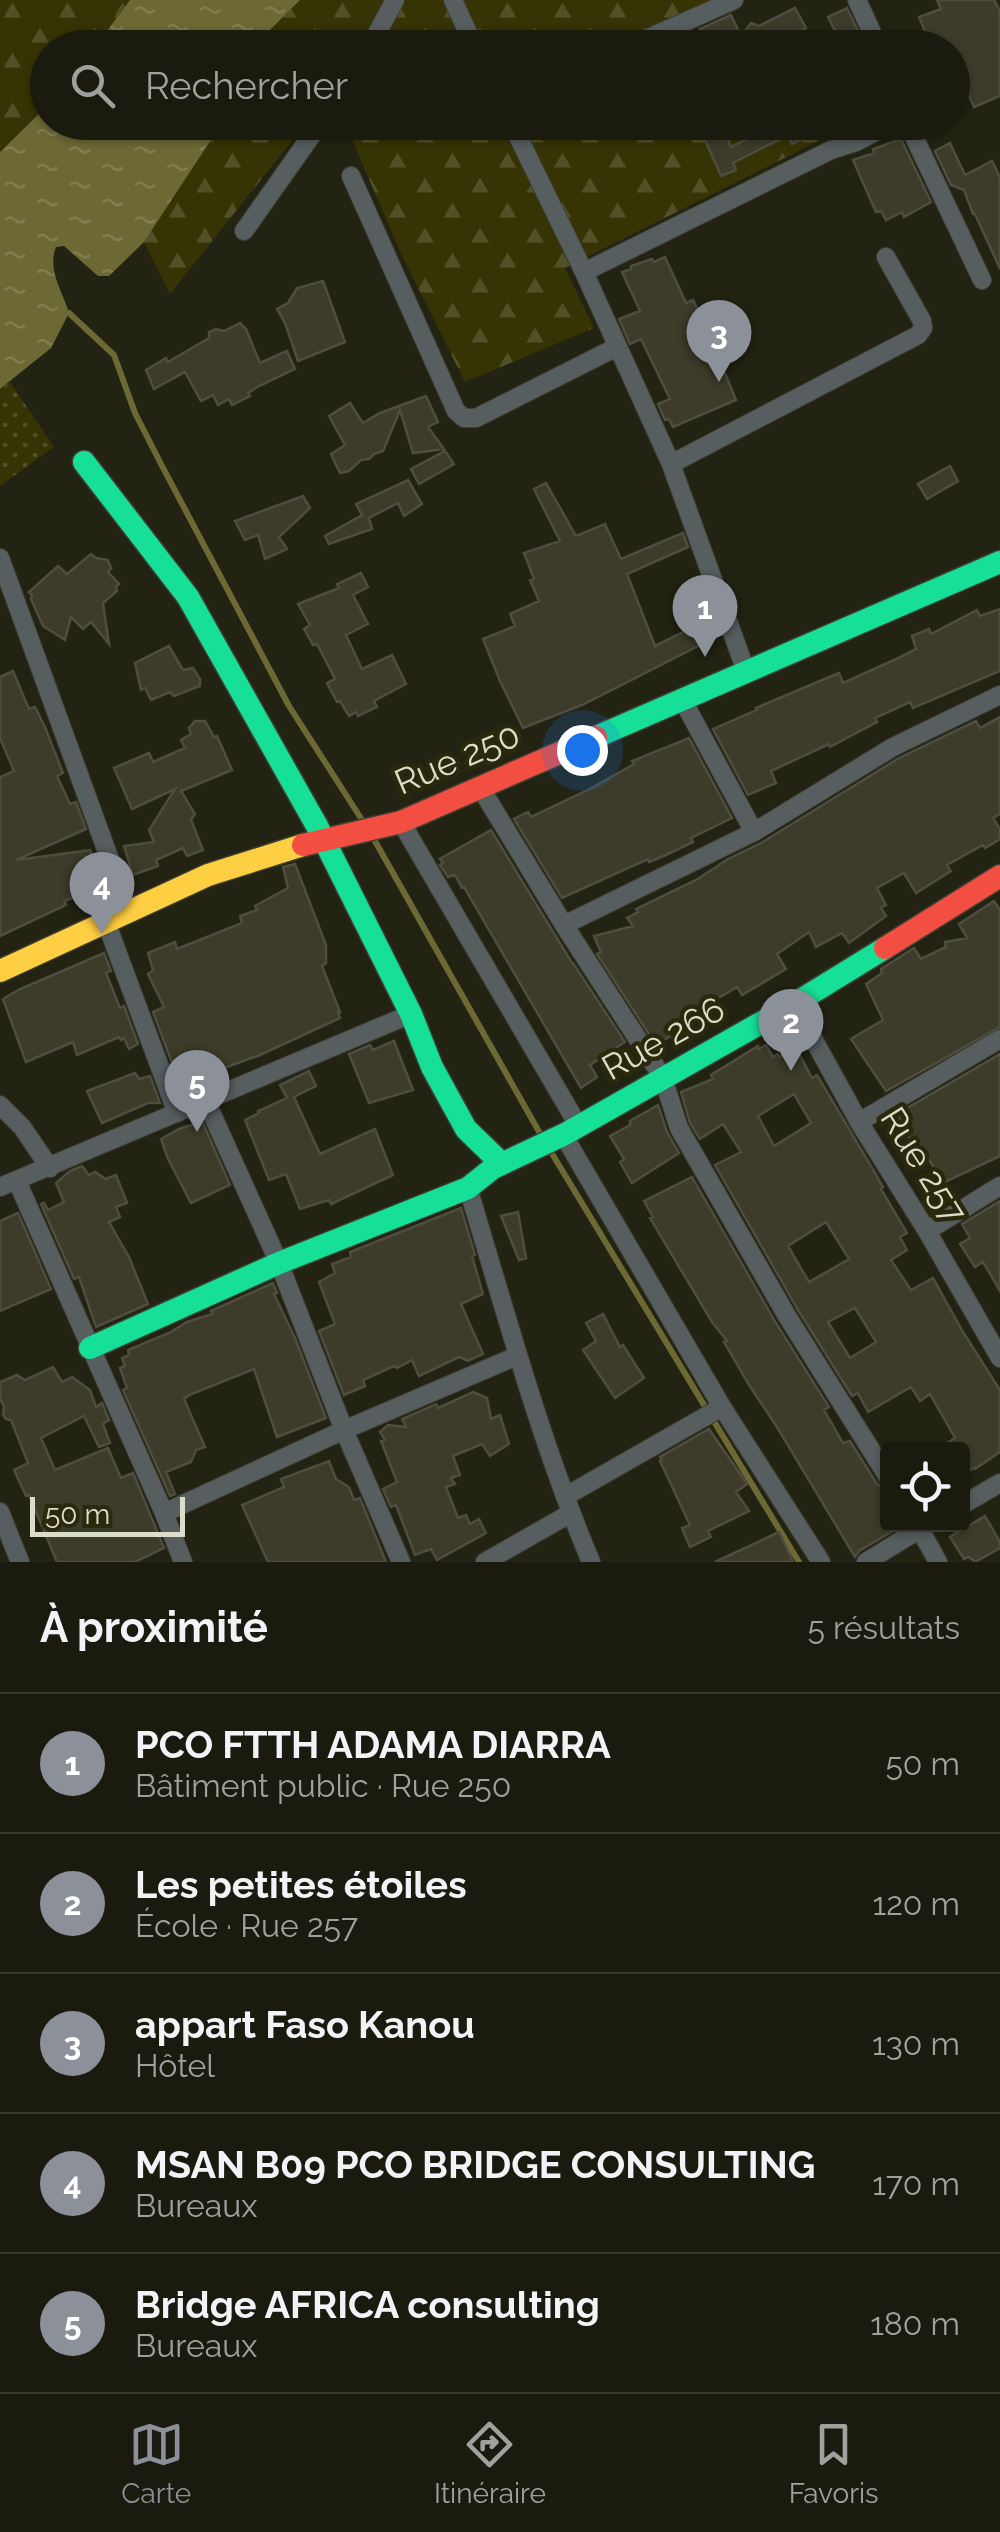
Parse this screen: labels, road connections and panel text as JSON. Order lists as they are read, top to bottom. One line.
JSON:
{"streets":{"street":["Rue 250","Rue 266","Rue 257"]},"crossings":[["Rue 266","Rue 257"]],"scale_bar":"50 m","page":{"search":"Rechercher","pins":["3","1","4","2","5"],"scale":"50 m","heading":["À proximité","5 résultats"],"list":[{"mark":"1","name":"PCO FTTH ADAMA DIARRA","note":"Bâtiment public · Rue 250","value":"50 m"},{"mark":"2","name":"Les petites étoiles","note":"École · Rue 257","value":"120 m"},{"mark":"3","name":"appart Faso Kanou","note":"Hôtel","value":"130 m"},{"mark":"4","name":"MSAN B09 PCO BRIDGE CONSULTING","note":"Bureaux","value":"170 m"},{"mark":"5","name":"Bridge AFRICA consulting","note":"Bureaux","value":"180 m"}],"nav":["Carte","Itinéraire","Favoris"]}}
